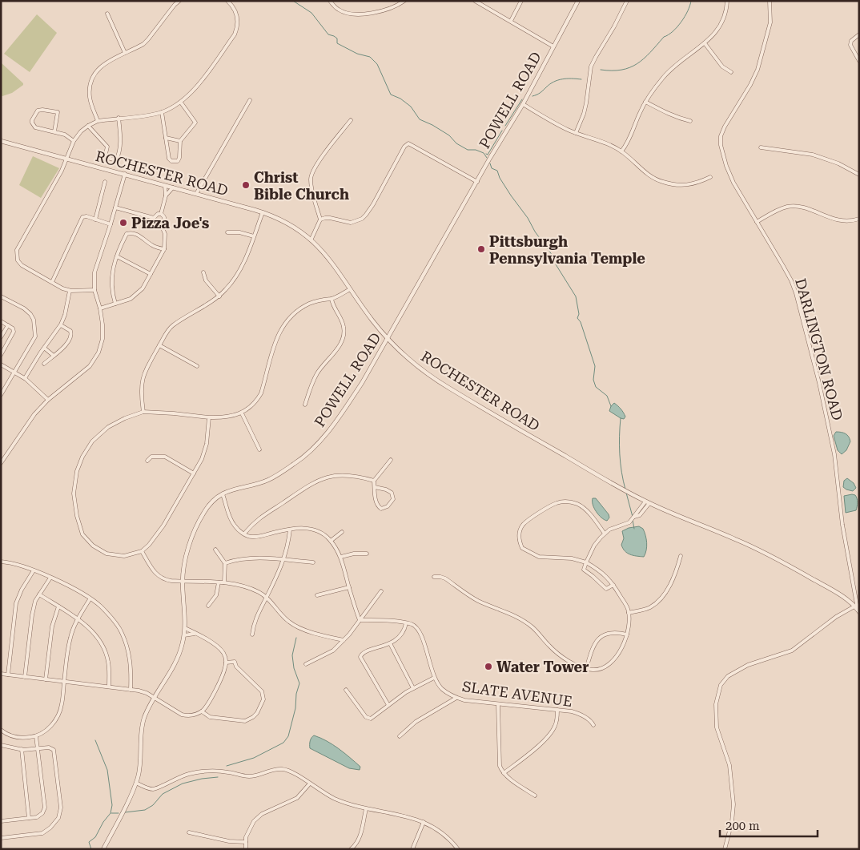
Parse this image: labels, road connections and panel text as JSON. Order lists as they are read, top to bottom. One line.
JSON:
{"streets":{"street":["POWELL ROAD","ROCHESTER ROAD","DARLINGTON ROAD","SLATE AVENUE"]},"crossings":[["POWELL ROAD","ROCHESTER ROAD"],["ROCHESTER ROAD","DARLINGTON ROAD"]],"places":["Christ Bible Church","Pizza Joe's","Pittsburgh Pennsylvania Temple","Water Tower"],"scale_bar":"200 m"}
